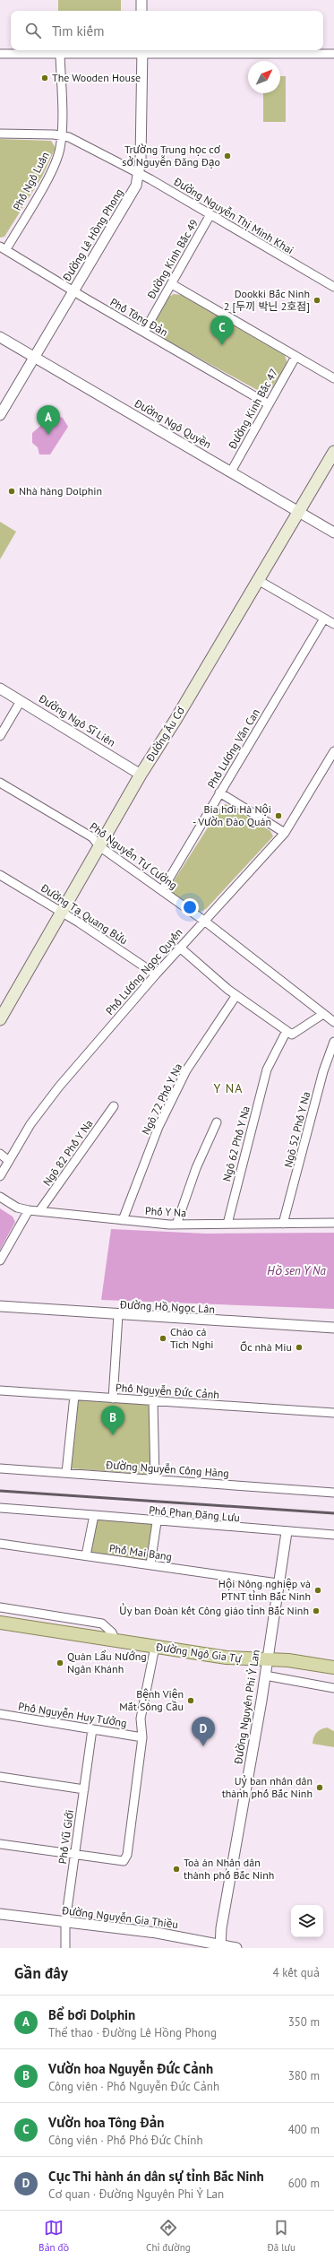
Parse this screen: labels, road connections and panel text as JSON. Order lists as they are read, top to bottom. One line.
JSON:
{"streets":{"main road":["Đường Âu Cơ","Đường Ngô Gia Tự"],"street":["Phố Ngô Luân","Đường Nguyễn Thị Minh Khai","Đường Lê Hồng Phong","Đường Kinh Bắc 49","Phố Tông Đản","Đường Kinh Bắc 47","Đường Ngô Quyền","Đường Ngô Sĩ Liên","Phố Lương Văn Can","Phố Nguyễn Tự Cường","Đường Tạ Quang Bửu","Phố Lương Ngọc Quyến","Ngõ 72 Phố Y Na","Ngõ 52 Phố Y Na","Ngõ 62 Phố Y Na","Ngõ 82 Phố Y Na","Phố Y Na","Đường Hồ Ngọc Lân","Phố Nguyễn Đức Cảnh","Đường Nguyễn Công Hãng","Phố Phan Đăng Lưu","Phố Mai Bang","Đường Nguyên Phi Ỷ Lan","Phố Nguyễn Huy Tưởng","Phố Vũ Giới","Đường Nguyễn Gia Thiều"]},"crossings":[["Phố Ngô Luân","Đường Nguyễn Thị Minh Khai"],["Phố Ngô Luân","Phố Tông Đản"],["Đường Nguyễn Thị Minh Khai","Đường Lê Hồng Phong"],["Đường Nguyễn Thị Minh Khai","Đường Kinh Bắc 49"],["Đường Lê Hồng Phong","Phố Tông Đản"],["Đường Lê Hồng Phong","Đường Ngô Quyền"],["Đường Kinh Bắc 49","Phố Tông Đản"],["Phố Tông Đản","Đường Kinh Bắc 47"],["Đường Kinh Bắc 47","Đường Ngô Quyền"],["Đường Ngô Quyền","Đường Âu Cơ"],["Đường Ngô Sĩ Liên","Đường Âu Cơ"],["Đường Âu Cơ","Phố Nguyễn Tự Cường"],["Đường Âu Cơ","Đường Tạ Quang Bửu"],["Phố Lương Văn Can","Phố Nguyễn Tự Cường"],["Phố Nguyễn Tự Cường","Phố Lương Ngọc Quyến"],["Đường Tạ Quang Bửu","Phố Lương Ngọc Quyến"],["Ngõ 72 Phố Y Na","Phố Y Na"],["Ngõ 52 Phố Y Na","Phố Y Na"],["Ngõ 62 Phố Y Na","Phố Y Na"],["Ngõ 82 Phố Y Na","Phố Y Na"],["Phố Phan Đăng Lưu","Đường Nguyên Phi Ỷ Lan"],["Phố Mai Bang","Đường Nguyên Phi Ỷ Lan"],["Đường Ngô Gia Tự","Đường Nguyên Phi Ỷ Lan"],["Đường Ngô Gia Tự","Phố Nguyễn Huy Tưởng"],["Đường Nguyên Phi Ỷ Lan","Đường Nguyễn Gia Thiều"],["Phố Nguyễn Huy Tưởng","Phố Vũ Giới"],["Phố Vũ Giới","Đường Nguyễn Gia Thiều"]],"districts":["Y NA"],"water":["Hồ sen Y Na"],"places":["The Wooden House","Trường Trung học cơ sở Nguyễn Đăng Đạo","Dookki Bắc Ninh 2 [두끼 박닌 2호점]","Nhà hàng Dolphin","Bia hơi Hà Nội - Vườn Đào Quán","Cháo cá Tích Nghi","Ốc nhà Miu","Hội Nông nghiệp và PTNT tỉnh Bắc Ninh","Ủy ban Đoàn kết Công giáo tỉnh Bắc Ninh","Quán Lẩu Nướng Ngân Khánh","Bệnh Viện Mắt Sông Cầu","Uỷ ban nhân dân thành phố Bắc Ninh","Toà án Nhân dân thành phố Bắc Ninh"],"north":"top right","page":{"search":"Tìm kiếm","pins":["C","A","B","D"],"heading":["Gần đây","4 kết quả"],"list":[{"mark":"A","name":"Bể bơi Dolphin","note":"Thể thao · Đường Lê Hồng Phong","value":"350 m"},{"mark":"B","name":"Vườn hoa Nguyễn Đức Cảnh","note":"Công viên · Phố Nguyễn Đức Cảnh","value":"380 m"},{"mark":"C","name":"Vườn hoa Tông Đản","note":"Công viên · Phố Phó Đức Chính","value":"400 m"},{"mark":"D","name":"Cục Thi hành án dân sự tỉnh Bắc Ninh","note":"Cơ quan · Đường Nguyên Phi Ỷ Lan","value":"600 m"}],"nav":["Bản đồ","Chỉ đường","Đã lưu"]}}
